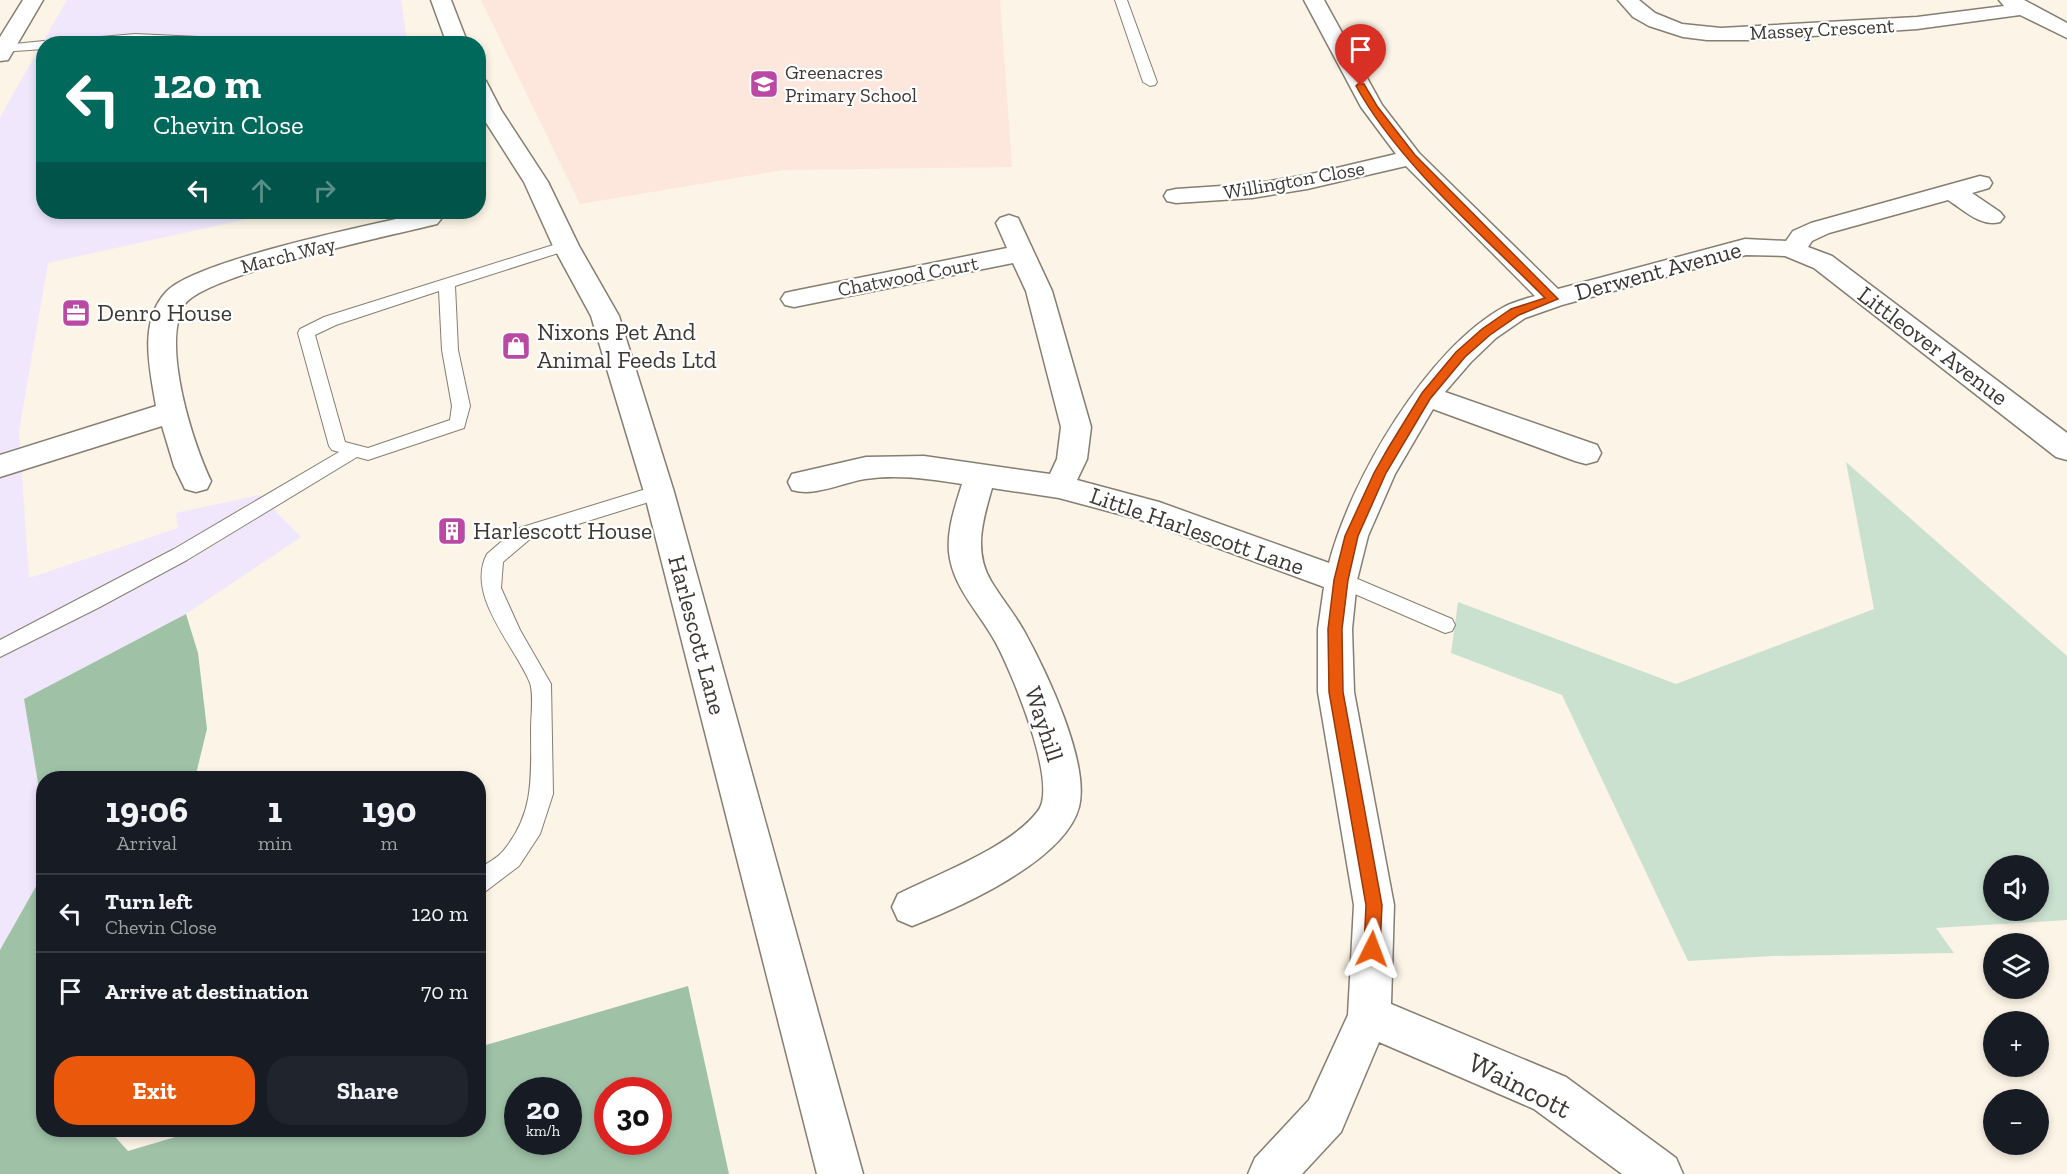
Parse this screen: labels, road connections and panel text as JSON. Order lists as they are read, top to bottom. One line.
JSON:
{"streets":{"street":["Massey Crescent","Willington Close","March Way","Derwent Avenue","Chatwood Court","Littleover Avenue","Little Harlescott Lane","Harlescott Lane","Wayhill","Waincott"]},"crossings":[["Derwent Avenue","Littleover Avenue"],["Derwent Avenue","Little Harlescott Lane"],["Derwent Avenue","Waincott"],["Little Harlescott Lane","Wayhill"]],"places":{"school or university":["Greenacres Primary School"],"office":["Denro House"],"shop":["Nixons Pet And Animal Feeds Ltd"],"building":["Harlescott House"]},"page":{"turn":["120 m","Chevin Close"],"eta":["19:06","Arrival","1","min","190","m"],"map_buttons":["+","−"],"list":[{"name":"Turn left","note":"Chevin Close","value":"120 m"},{"name":"Arrive at destination","value":"70 m"}],"buttons":["Exit","Share"],"speed":"20 km/h","limit":"30"}}
